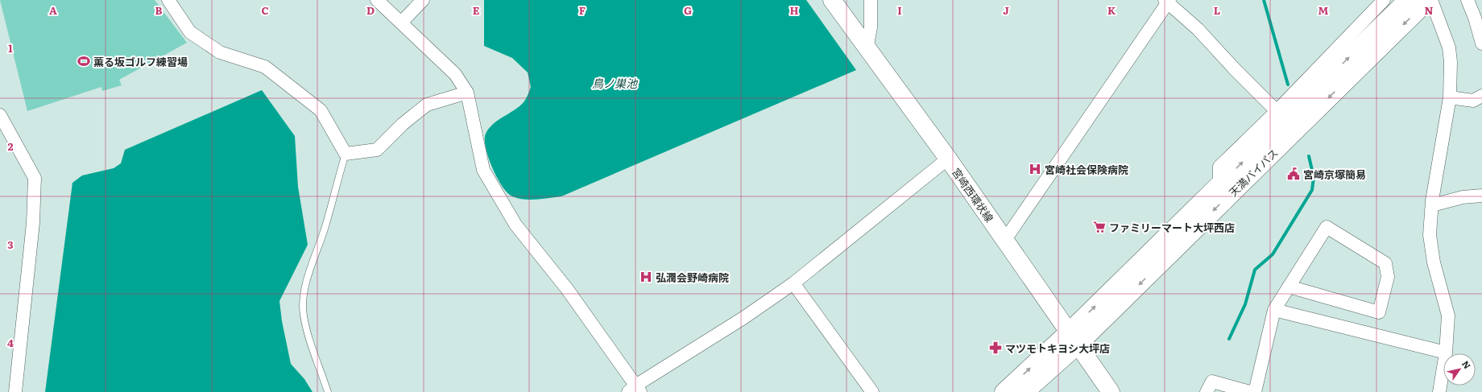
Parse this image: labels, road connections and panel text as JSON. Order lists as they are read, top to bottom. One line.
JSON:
{"streets":{"main road":["天満バイパス","宮崎西環状線"]},"crossings":[["天満バイパス","宮崎西環状線"]],"water":["鳥ノ巣池"],"places":{"sports":["薫る坂ゴルフ練習場"],"hospital":["宮崎社会保険病院","弘潤会野崎病院"],"public building":["宮崎京塚簡易"],"supermarket":["ファミリーマート大坪西店"],"pharmacy":["マツモトキヨシ大坪店"]},"north":"top right","grid":{"columns":["A","B","C","D","E","F","G","H","I","J","K","L","M","N"],"rows":["1","2","3","4"]}}
